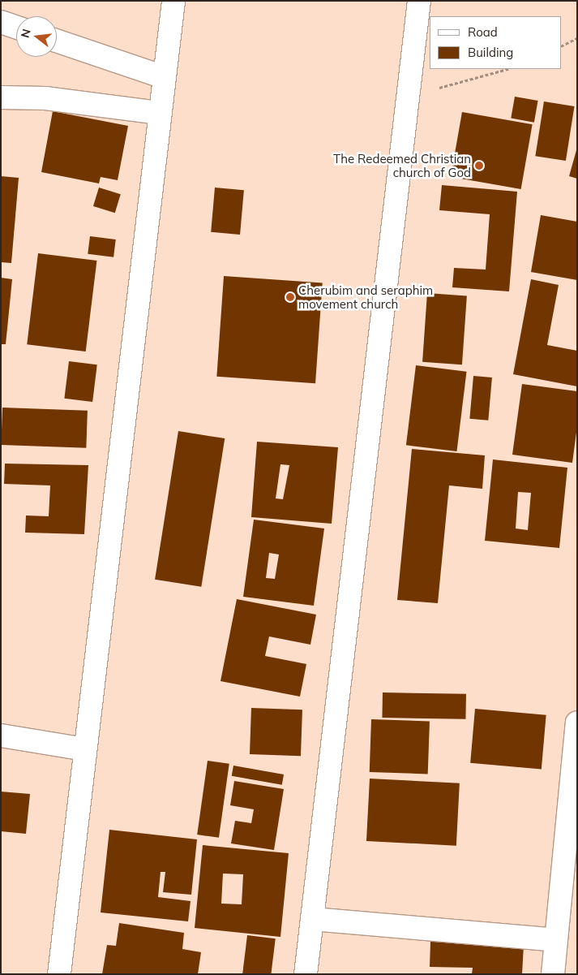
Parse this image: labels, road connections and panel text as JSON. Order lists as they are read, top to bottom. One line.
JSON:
{"places":["The Redeemed Christian church of God","Cherubim and seraphim movement church"],"legend":["Road","Building"],"north":"left"}
